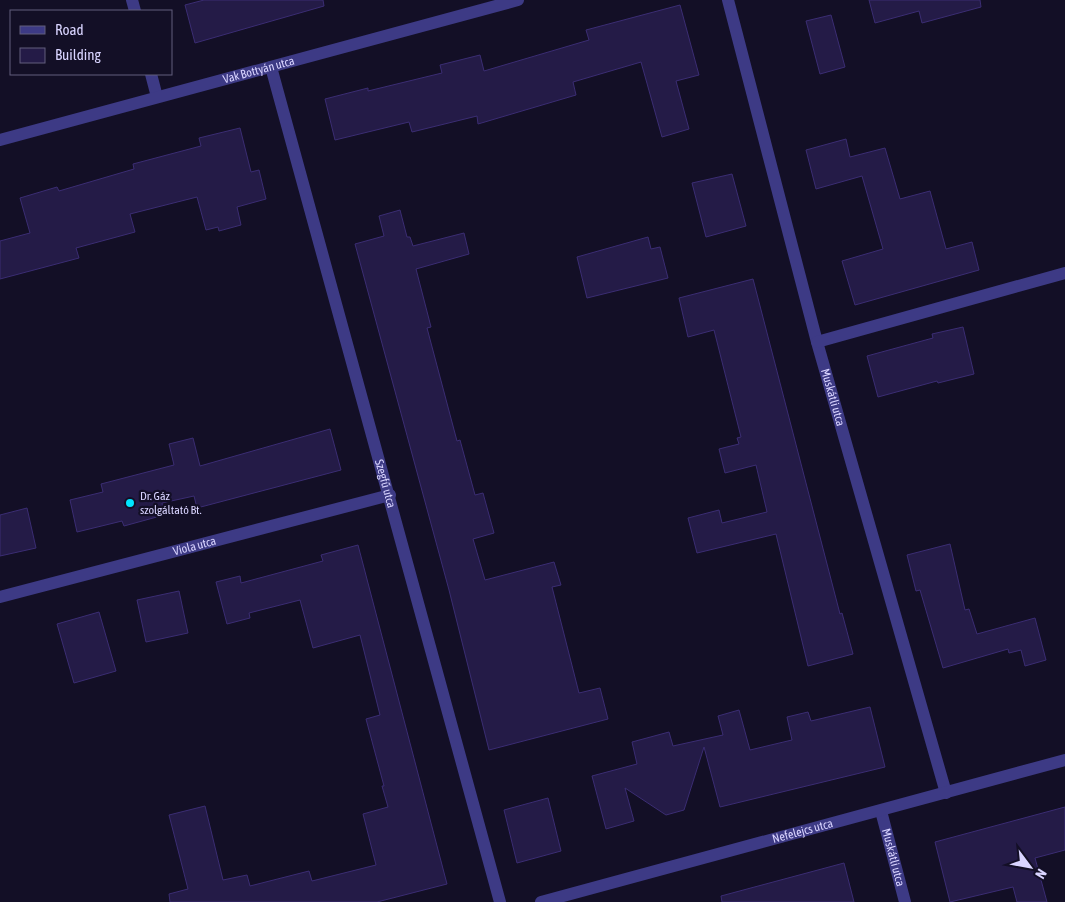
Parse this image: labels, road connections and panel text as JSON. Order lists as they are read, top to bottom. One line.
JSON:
{"streets":{"street":["Vak Bottyán utca","Muskátli utca","Szegfű utca","Viola utca","Nefelejcs utca"]},"crossings":[["Vak Bottyán utca","Szegfű utca"],["Muskátli utca","Nefelejcs utca"],["Szegfű utca","Viola utca"]],"places":["Dr. Gáz szolgáltató Bt."],"legend":["Road","Building"],"north":"bottom right"}
